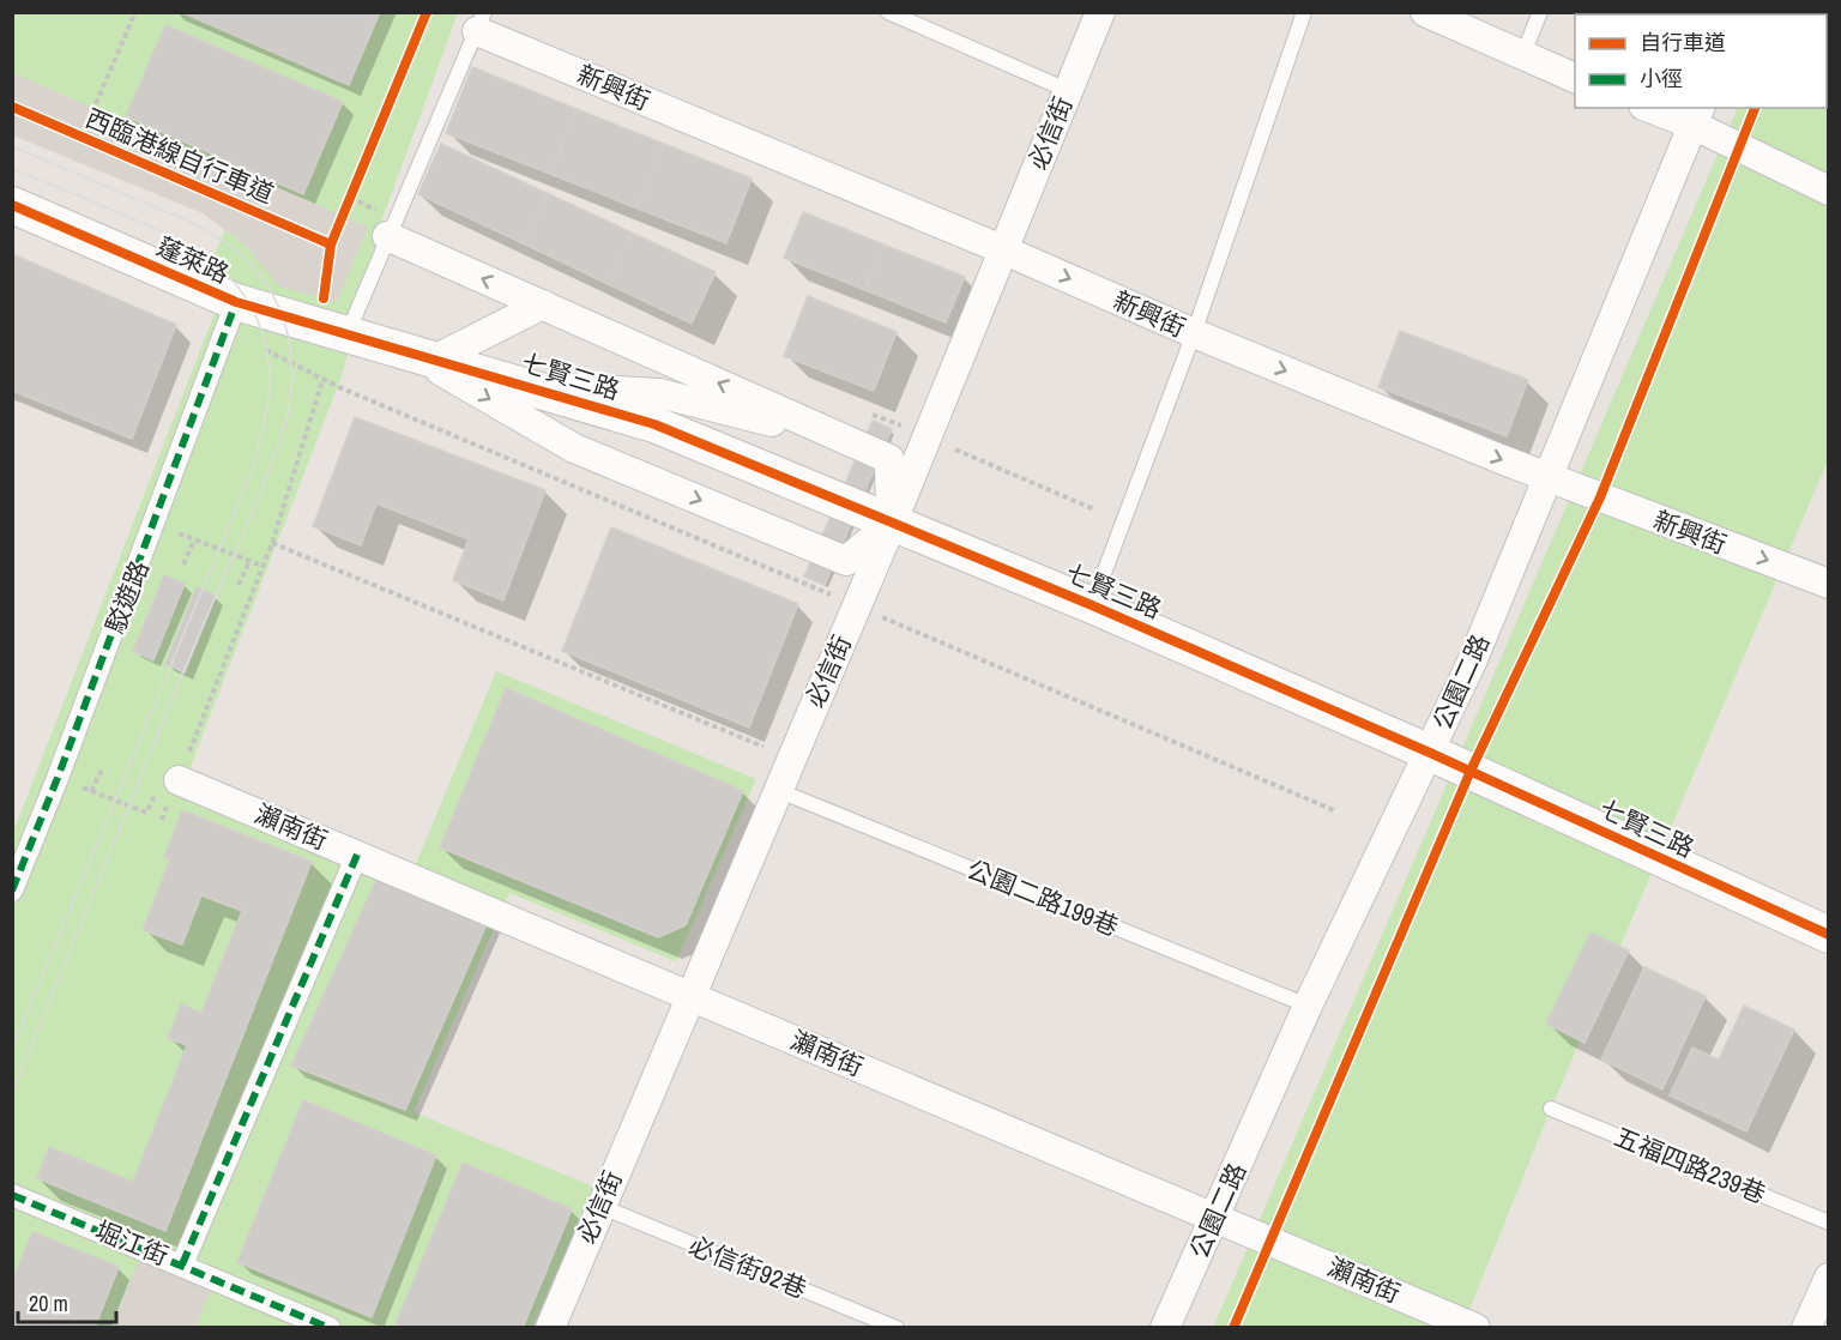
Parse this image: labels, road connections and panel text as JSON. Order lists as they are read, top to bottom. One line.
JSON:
{"streets":{"street":["新興街","必信街","蓬萊路","七賢三路","駁遊路","公園二路","瀨南街","堀江街"],"lane":["公園二路199巷","五福四路239巷","必信街92巷"],"cycle path":["西臨港線自行車道"]},"crossings":[["新興街","必信街"],["新興街","公園二路"],["必信街","七賢三路"],["必信街","瀨南街"],["必信街","公園二路199巷"],["必信街","必信街92巷"],["蓬萊路","七賢三路"],["蓬萊路","駁遊路"],["七賢三路","公園二路"],["公園二路","瀨南街"],["公園二路","公園二路199巷"]],"one_way":["新興街"],"legend":["自行車道","小徑"],"scale_bar":"20 m"}
